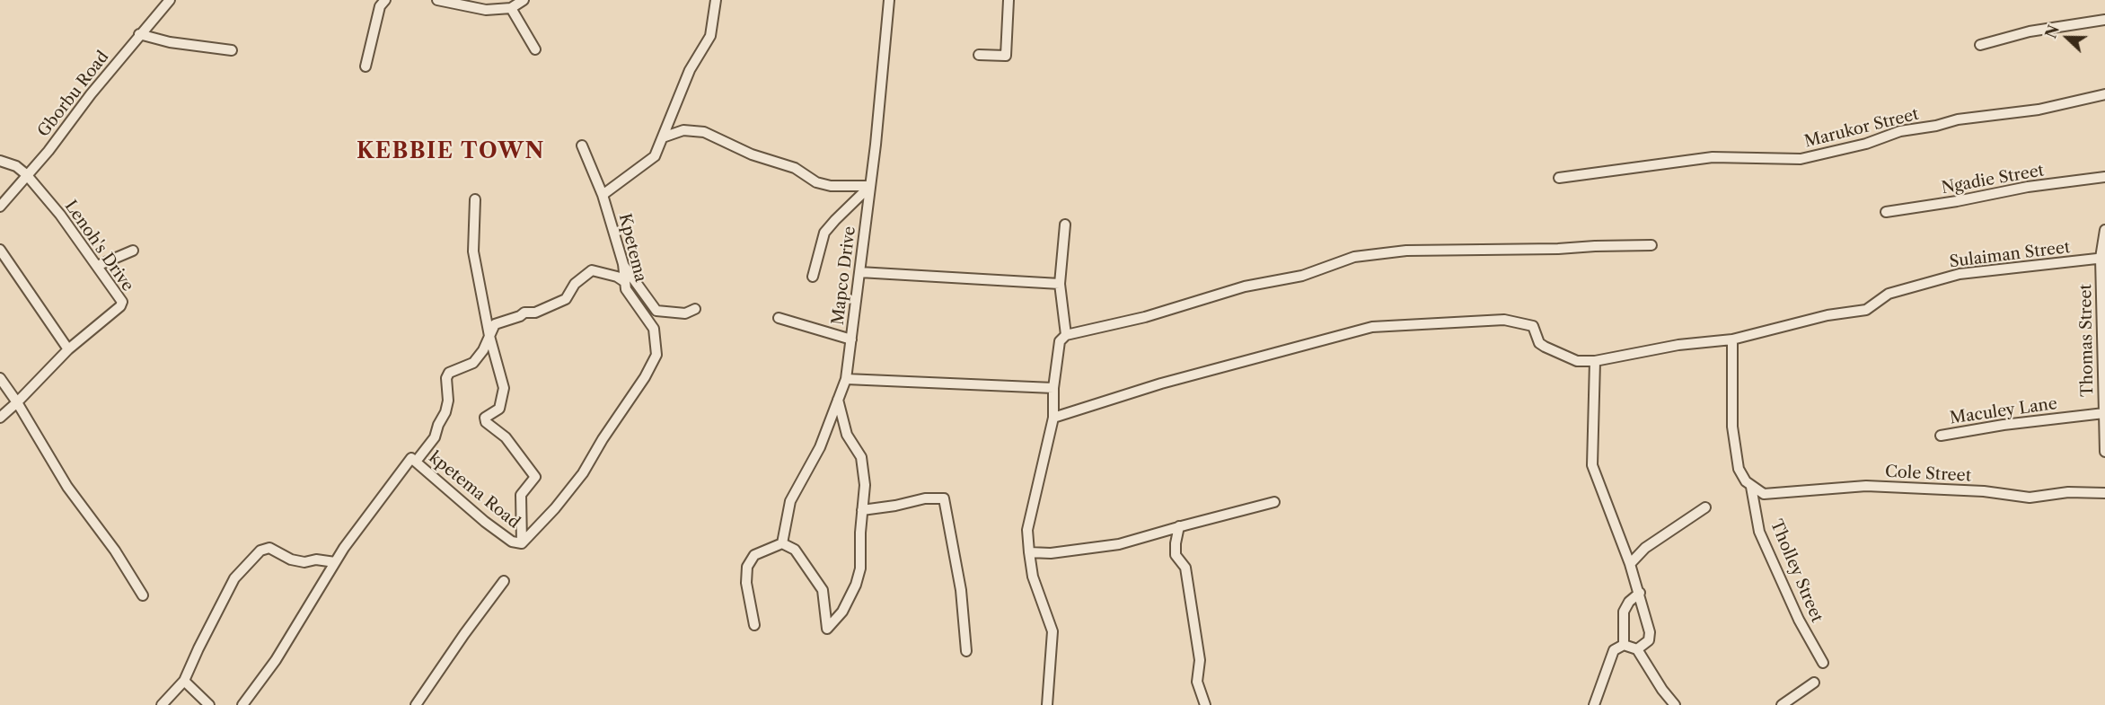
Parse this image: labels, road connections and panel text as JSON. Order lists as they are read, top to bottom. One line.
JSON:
{"streets":{"street":["Gborbu Road","Marukor Street","Ngadie Street","Lenoh's Drive","Kpetema","Sulaiman Street","Mapco Drive","Thomas Street","Maculey Lane","Cole Street","kpetema Road","Tholley Street"]},"crossings":[["Gborbu Road","Lenoh's Drive"],["Kpetema","kpetema Road"],["Sulaiman Street","Thomas Street"],["Sulaiman Street","Tholley Street"],["Thomas Street","Maculey Lane"],["Cole Street","Tholley Street"]],"districts":["KEBBIE TOWN"],"north":"left"}
